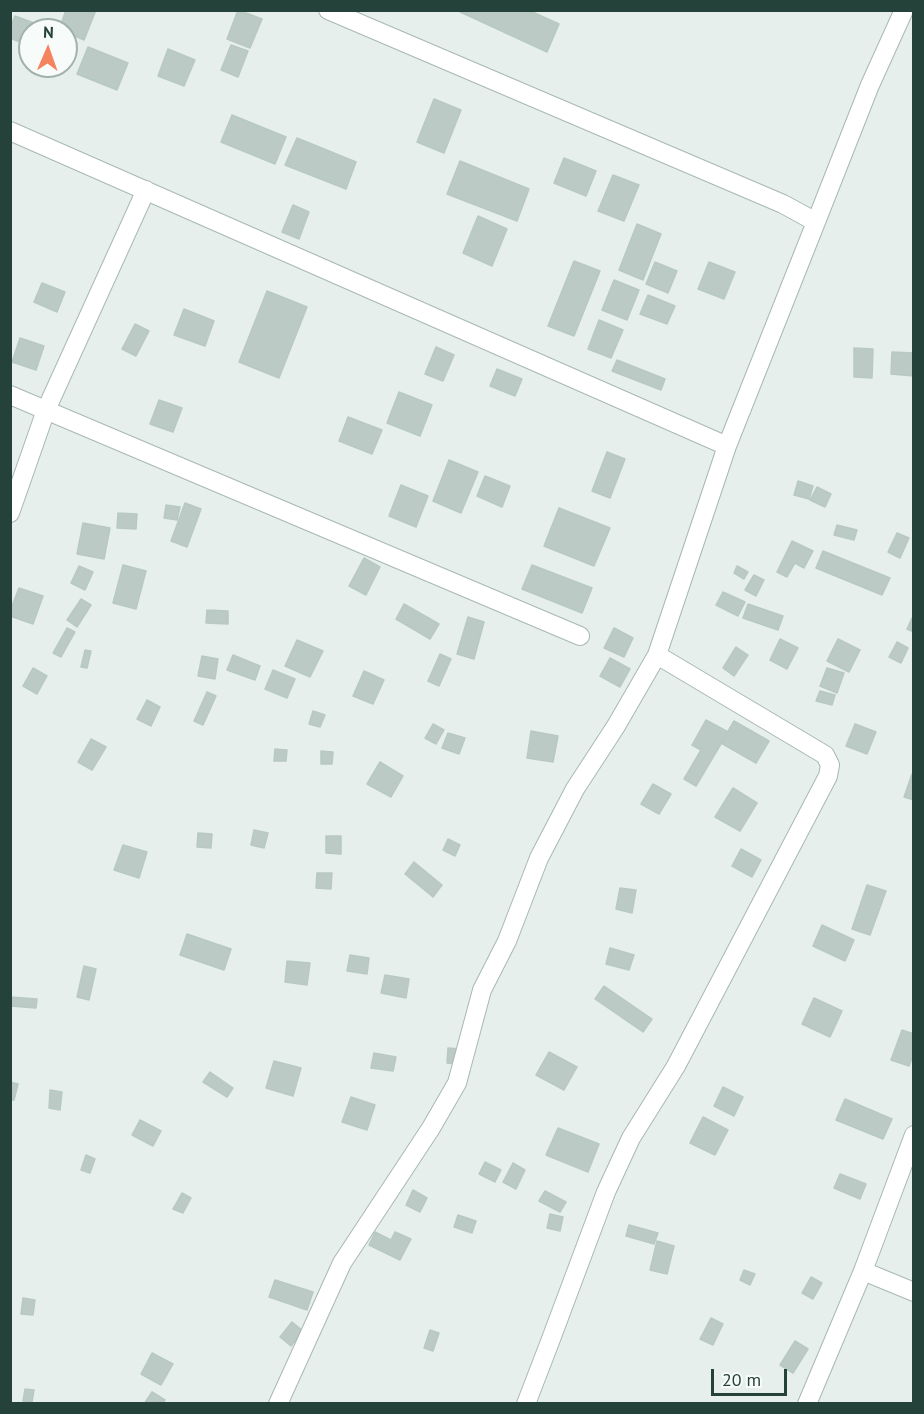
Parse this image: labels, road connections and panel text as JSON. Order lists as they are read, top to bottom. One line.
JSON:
{"scale_bar":"20 m","north":"top"}
